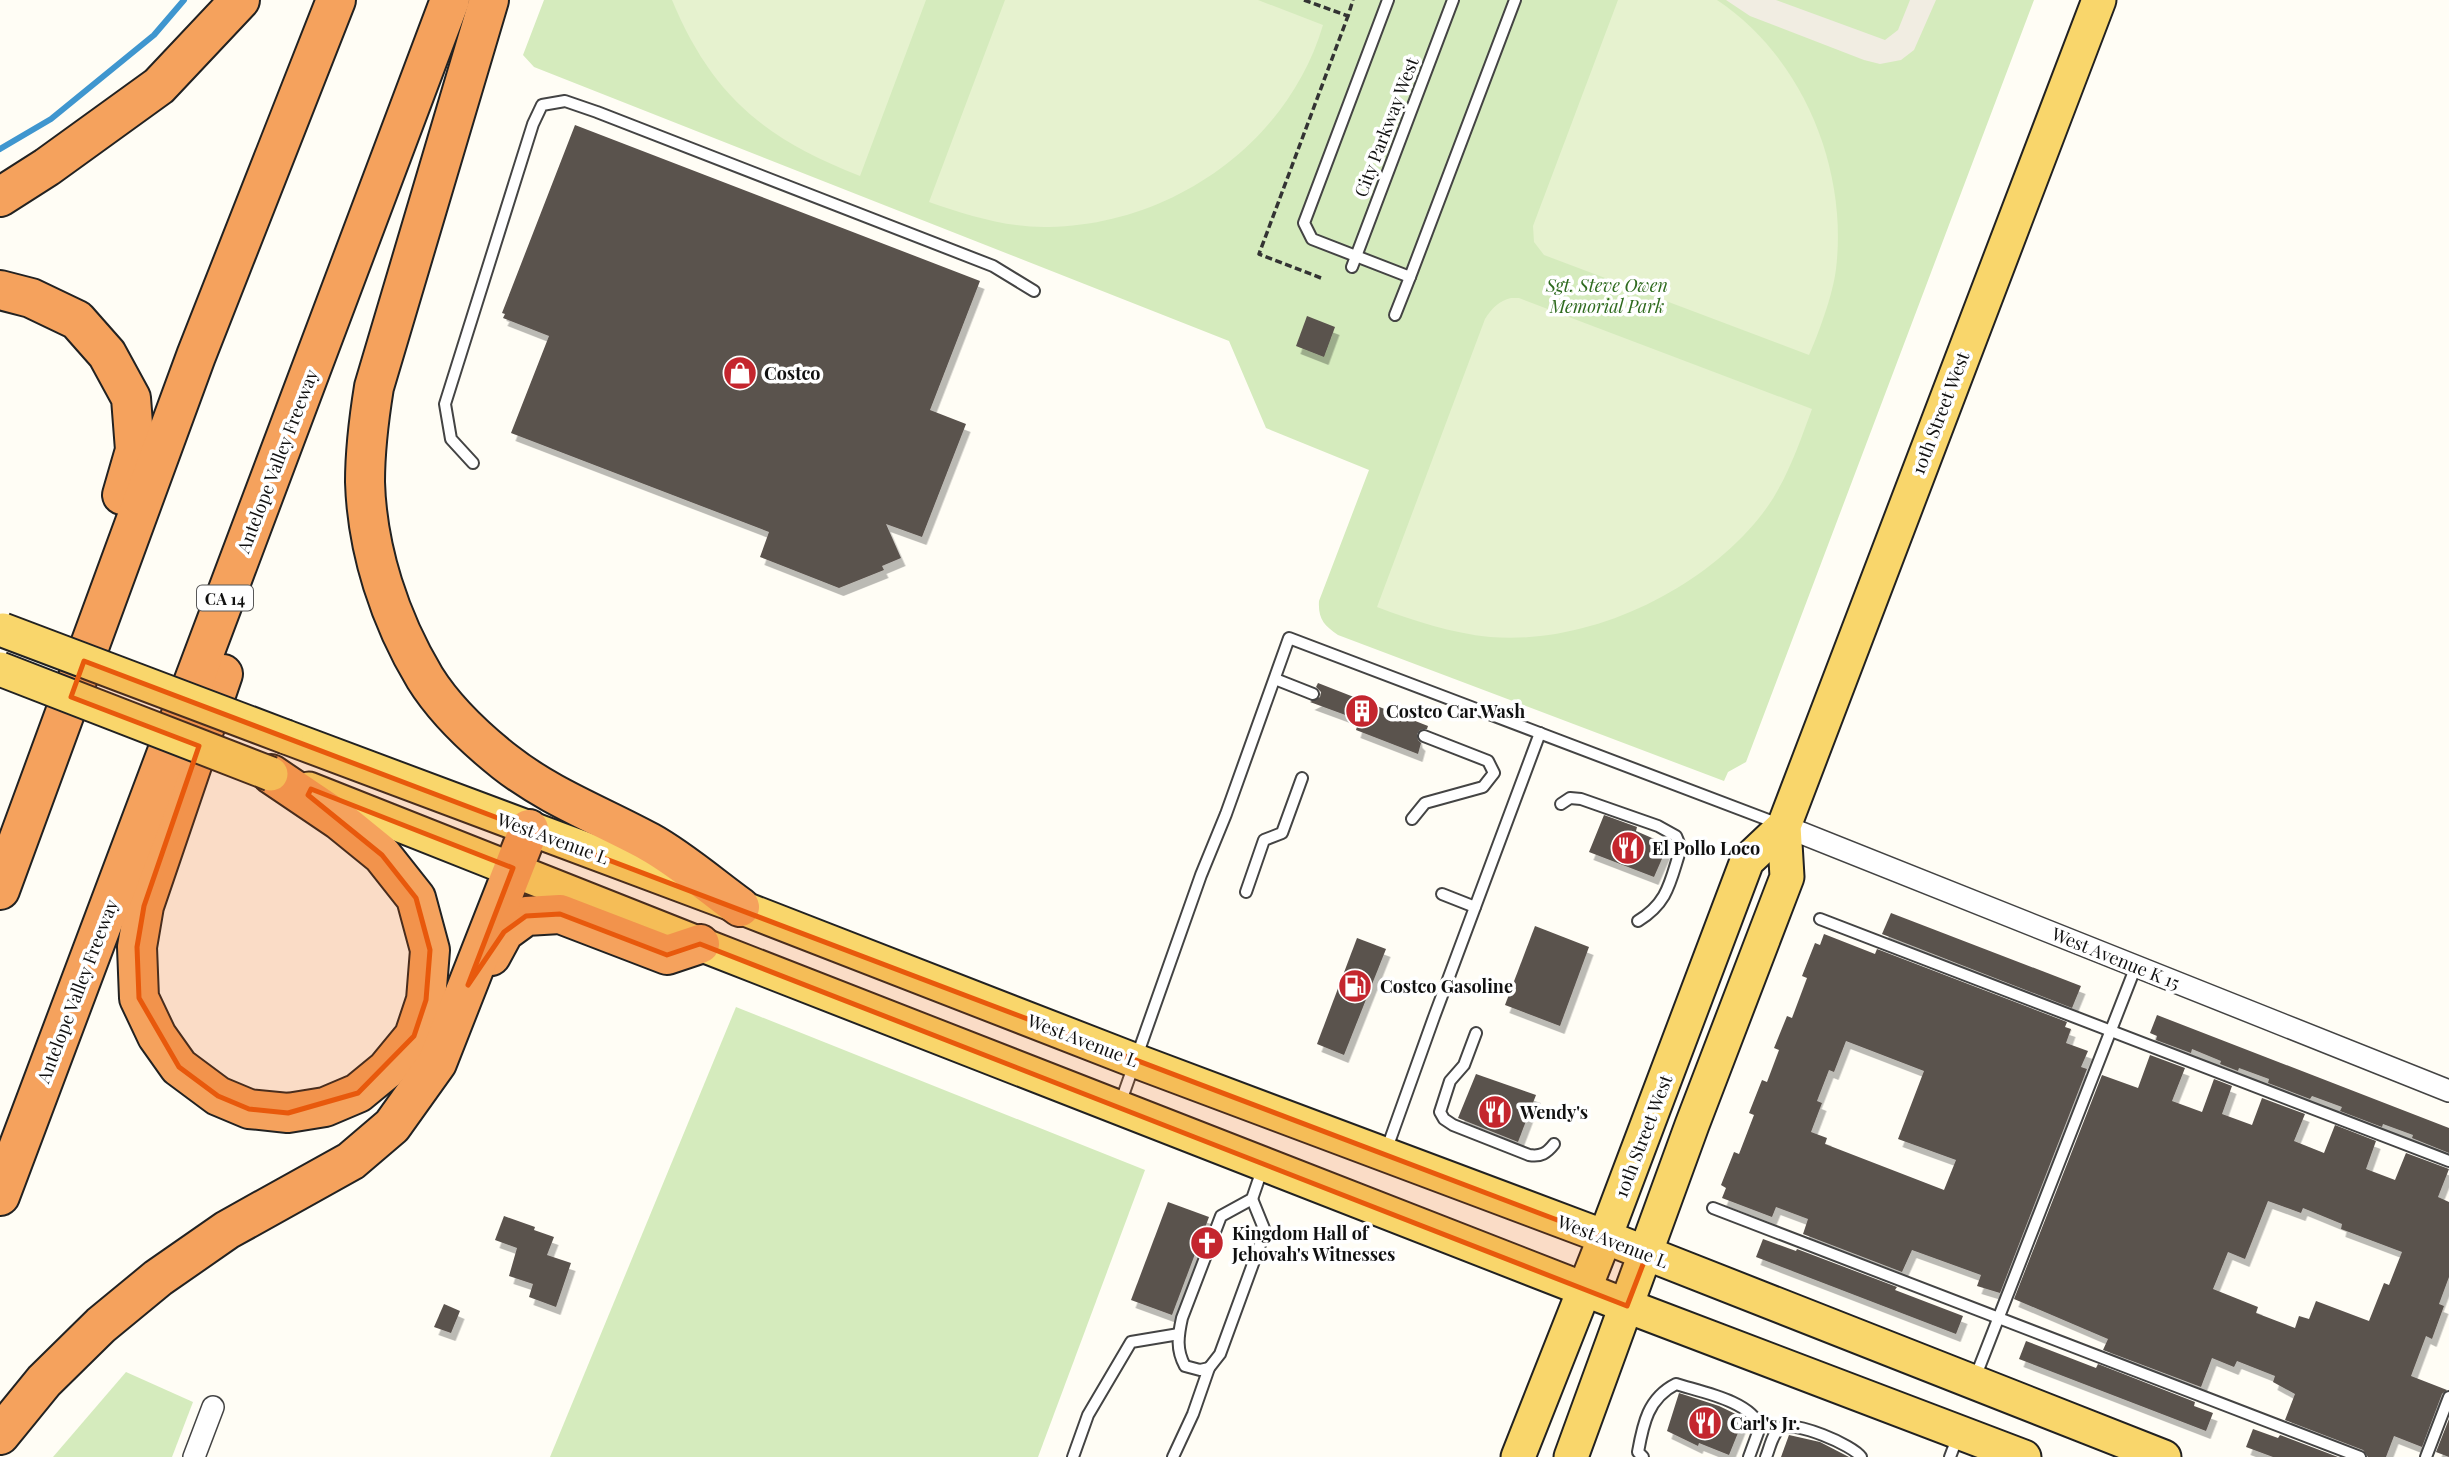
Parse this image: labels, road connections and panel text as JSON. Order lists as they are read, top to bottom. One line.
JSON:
{"streets":{"highway":["Antelope Valley Freeway","CA 14"],"main road":["10th Street West","West Avenue L"],"street":["West Avenue K 15"],"lane":["City Parkway West"]},"crossings":[["10th Street West","West Avenue L"],["10th Street West","West Avenue K 15"]],"parks":["Sgt. Steve Owen Memorial Park"],"places":{"shop":["Costco"],"building":["Costco Car Wash"],"restaurant":["El Pollo Loco","Wendy's","Carl's Jr."],"fuel station":["Costco Gasoline"],"church":["Kingdom Hall of Jehovah's Witnesses"]}}
